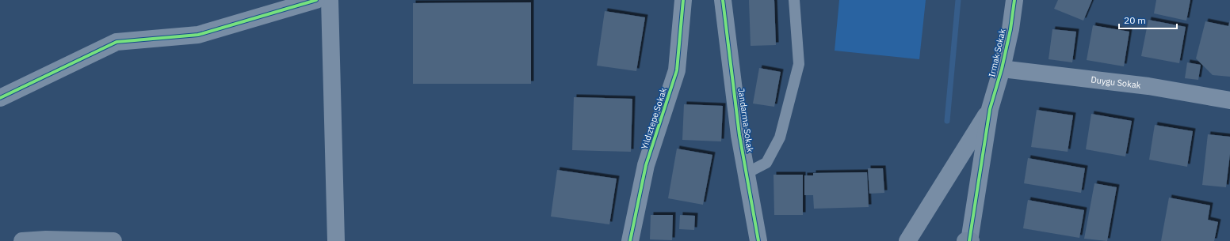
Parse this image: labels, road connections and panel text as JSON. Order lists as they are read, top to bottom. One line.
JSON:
{"streets":{"street":["Irmak Sokak","Duygu Sokak","Yıldıztepe Sokak","Jandarma Sokak"]},"crossings":[["Irmak Sokak","Duygu Sokak"]],"scale_bar":"20 m"}
